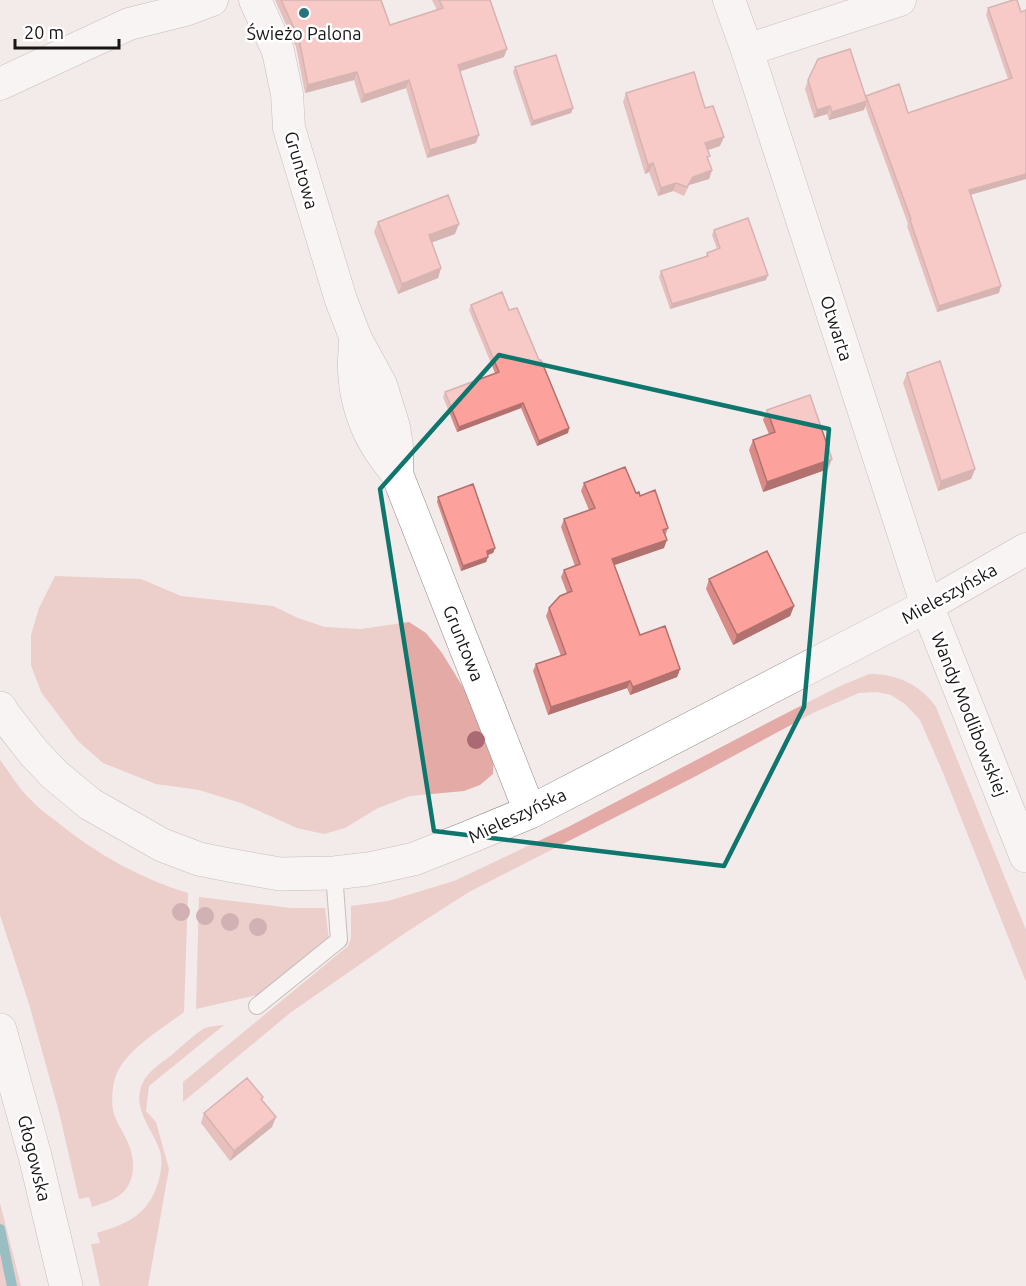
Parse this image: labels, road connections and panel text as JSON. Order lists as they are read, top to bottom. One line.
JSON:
{"streets":{"street":["Gruntowa","Otwarta","Mieleszyńska","Wandy Modlibowskiej","Głogowska"]},"crossings":[["Gruntowa","Mieleszyńska"],["Otwarta","Mieleszyńska"],["Otwarta","Wandy Modlibowskiej"],["Mieleszyńska","Wandy Modlibowskiej"]],"places":["Świeżo Palona"],"scale_bar":"20 m"}
